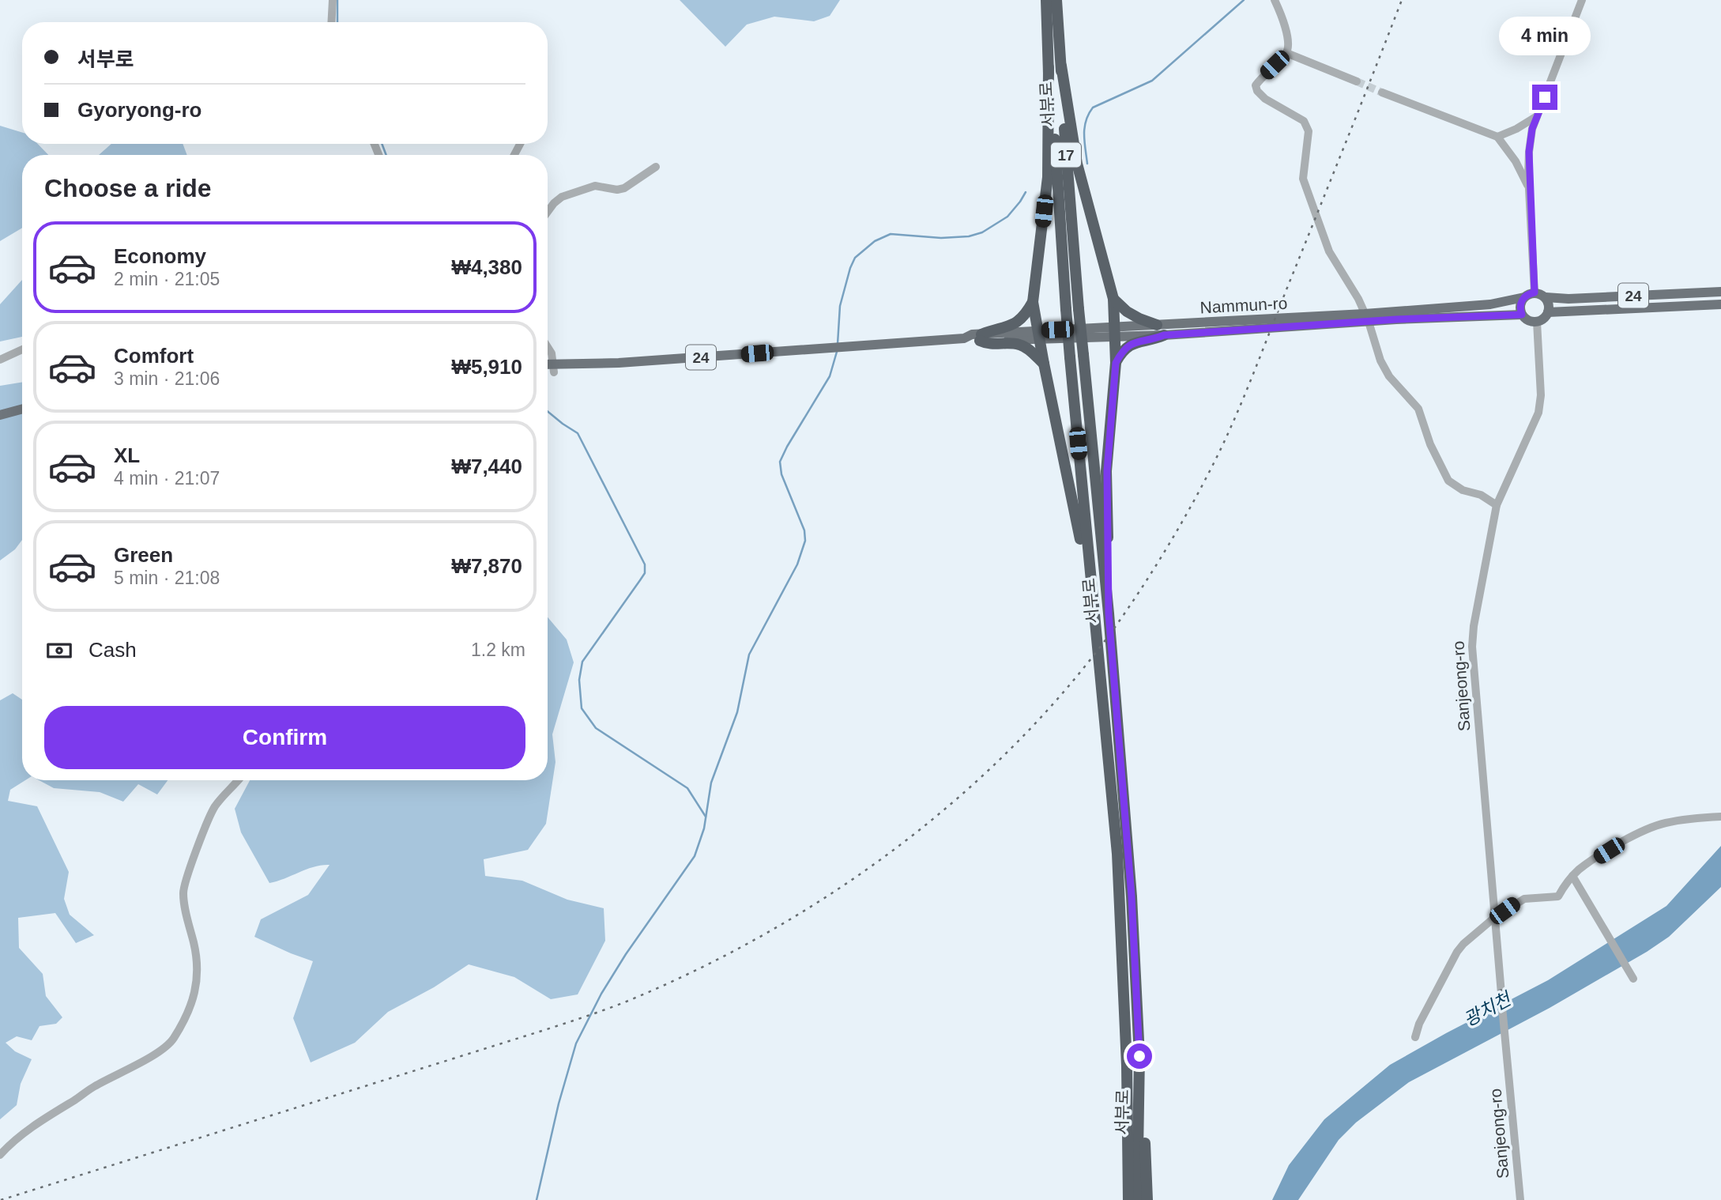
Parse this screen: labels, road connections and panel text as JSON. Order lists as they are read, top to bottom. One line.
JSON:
{"streets":{"highway":["서부로","17"],"main road":["24","Nammun-ro"],"street":["Sanjeong-ro"]},"crossings":[["24","Nammun-ro"],["24","Sanjeong-ro"],["Nammun-ro","Sanjeong-ro"]],"water":["광치천"],"page":{"bubble":"4 min","banner":["서부로","Gyoryong-ro"],"heading":"Choose a ride","list":[{"name":"Economy","note":"2 min · 21:05","value":"₩4,380"},{"name":"Comfort","note":"3 min · 21:06","value":"₩5,910"},{"name":"XL","note":"4 min · 21:07","value":"₩7,440"},{"name":"Green","note":"5 min · 21:08","value":"₩7,870"}],"pay":["Cash","1.2 km"],"buttons":"Confirm"}}
